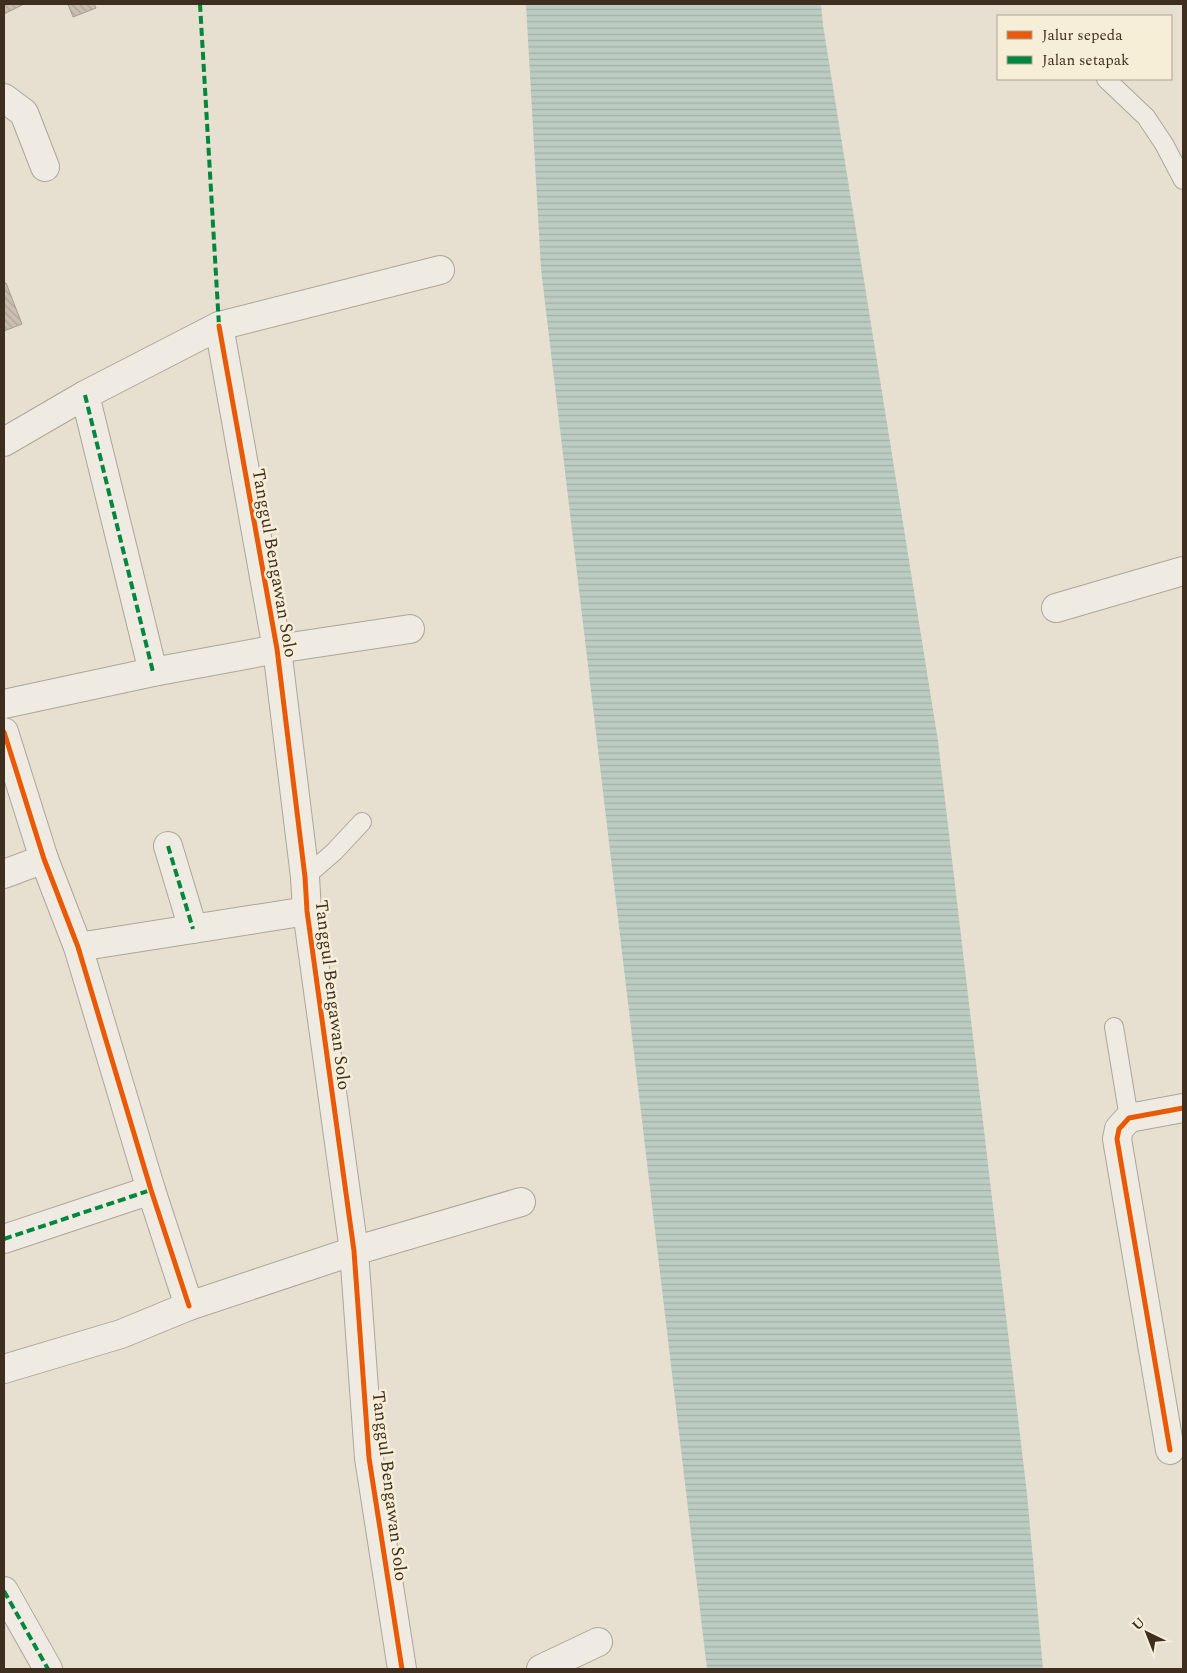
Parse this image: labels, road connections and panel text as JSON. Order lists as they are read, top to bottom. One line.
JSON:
{"streets":{"street":["Tanggul Bengawan Solo"]},"legend":["Jalur sepeda","Jalan setapak"],"north":"top left"}
